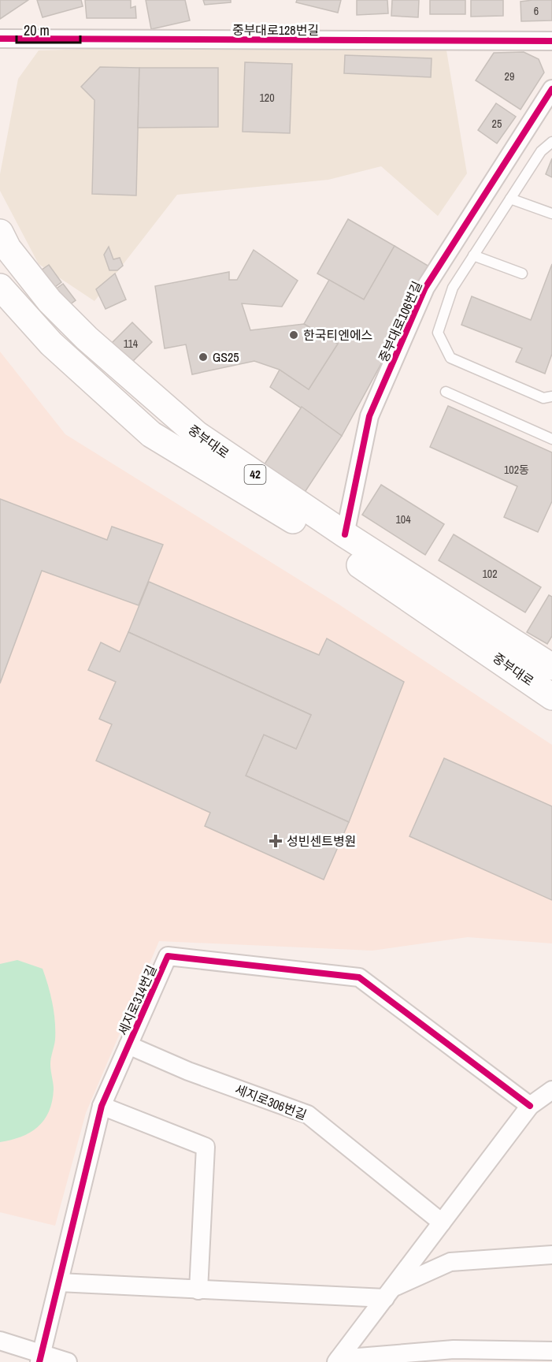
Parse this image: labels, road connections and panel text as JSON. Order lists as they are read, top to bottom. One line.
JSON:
{"streets":{"main road":["중부대로","42"],"street":["중부대로128번길","중부대로106번길","세지로314번길","세지로306번길"]},"crossings":[["중부대로106번길","중부대로"],["세지로314번길","세지로306번길"]],"places":{"other":["한국티엔에스","GS25"],"health":["성빈센트병원"]},"house_numbers":["6","29","120","25","114","102동","104","102"],"scale_bar":"20 m"}
